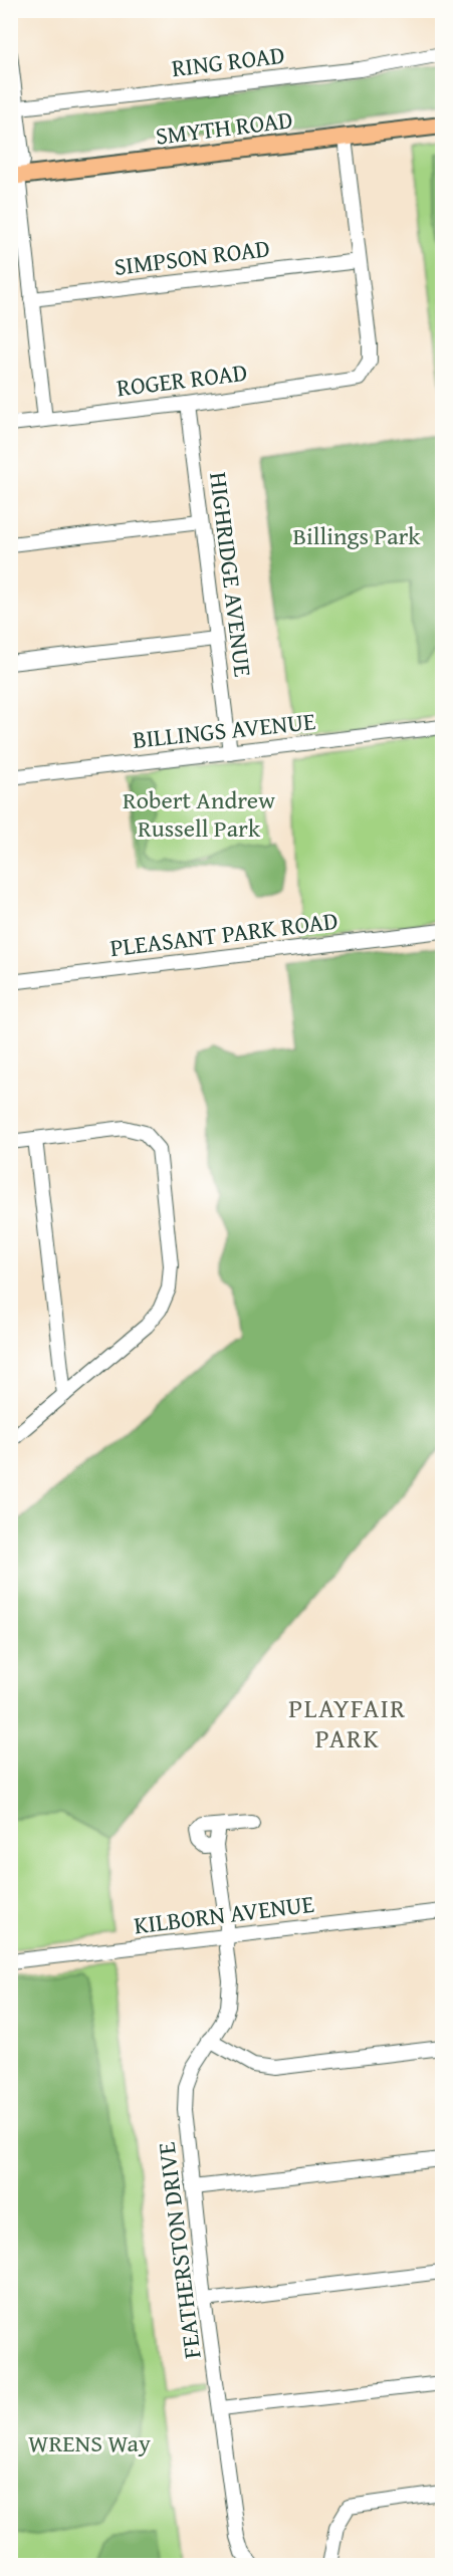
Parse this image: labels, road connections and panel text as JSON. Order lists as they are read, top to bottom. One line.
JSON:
{"streets":{"main road":["SMYTH ROAD"],"street":["RING ROAD","SIMPSON ROAD","ROGER ROAD","HIGHRIDGE AVENUE","BILLINGS AVENUE","PLEASANT PARK ROAD","KILBORN AVENUE","FEATHERSTON DRIVE"]},"crossings":[["SIMPSON ROAD","ROGER ROAD"],["ROGER ROAD","HIGHRIDGE AVENUE"],["HIGHRIDGE AVENUE","BILLINGS AVENUE"],["KILBORN AVENUE","FEATHERSTON DRIVE"]],"districts":["PLAYFAIR PARK"],"parks":["Billings Park","Robert Andrew Russell Park","WRENS Way"]}
